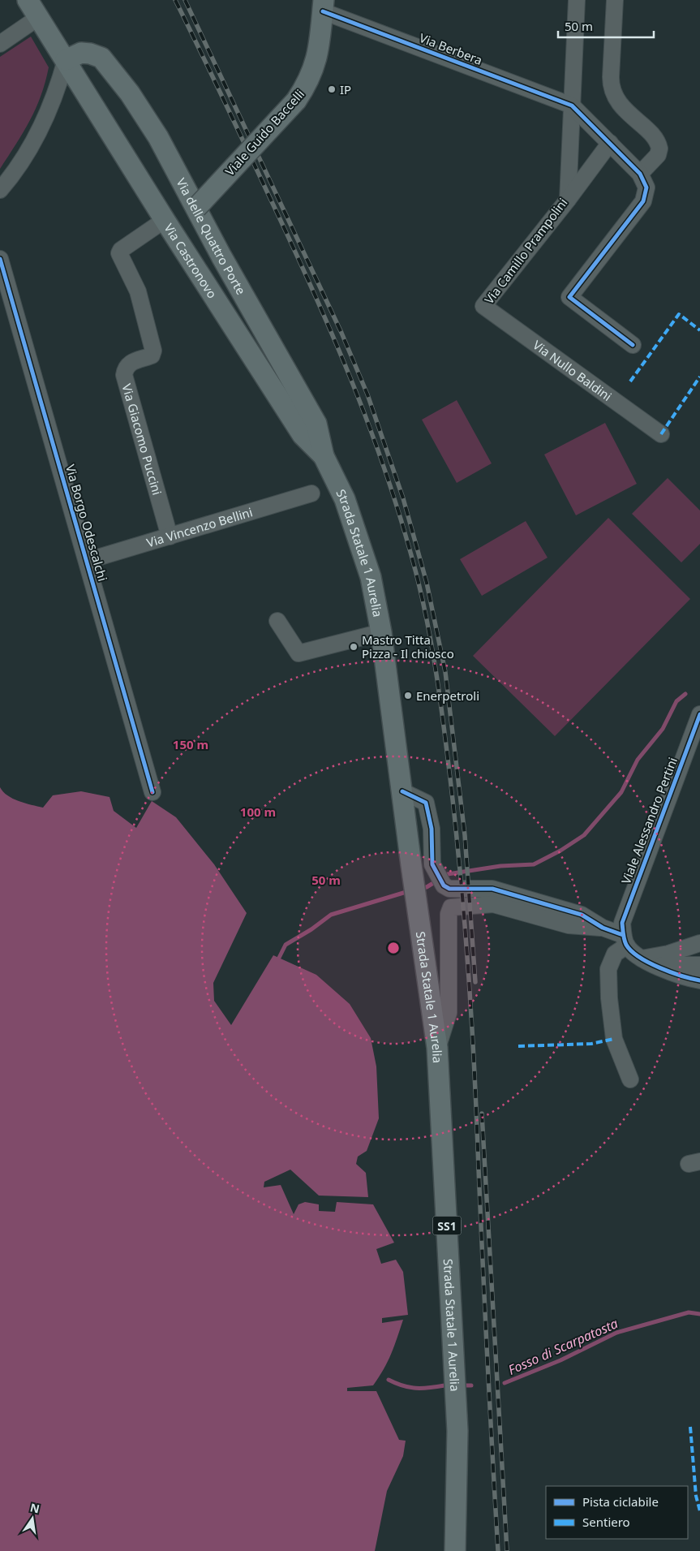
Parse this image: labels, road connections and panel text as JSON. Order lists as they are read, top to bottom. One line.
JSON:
{"streets":{"main road":["Viale Guido Baccelli","Via delle Quattro Porte","Via Castronovo","Strada Statale 1 Aurelia","SS1"],"street":["Via Berbera","Via Camillo Prampolini","Via Nullo Baldini","Via Giacomo Puccini","Via Borgo Odescalchi","Via Vincenzo Bellini","Viale Alessandro Pertini"]},"crossings":[["Via Berbera","Viale Guido Baccelli"],["Via Berbera","Via Camillo Prampolini"],["Viale Guido Baccelli","Via delle Quattro Porte"],["Via delle Quattro Porte","Via Castronovo"],["Via delle Quattro Porte","Strada Statale 1 Aurelia"],["Via Camillo Prampolini","Via Nullo Baldini"],["Via Castronovo","Via Giacomo Puccini"],["Via Castronovo","Strada Statale 1 Aurelia"],["Via Giacomo Puccini","Via Vincenzo Bellini"],["Via Borgo Odescalchi","Via Vincenzo Bellini"]],"water":["Fosso di Scarpatosta"],"places":["IP","Mastro Titta Pizza - Il chiosco","Enerpetroli"],"legend":["Pista ciclabile","Sentiero"],"scale_bar":"50 m","north":"top","rings":["150 m","100 m","50 m"]}
